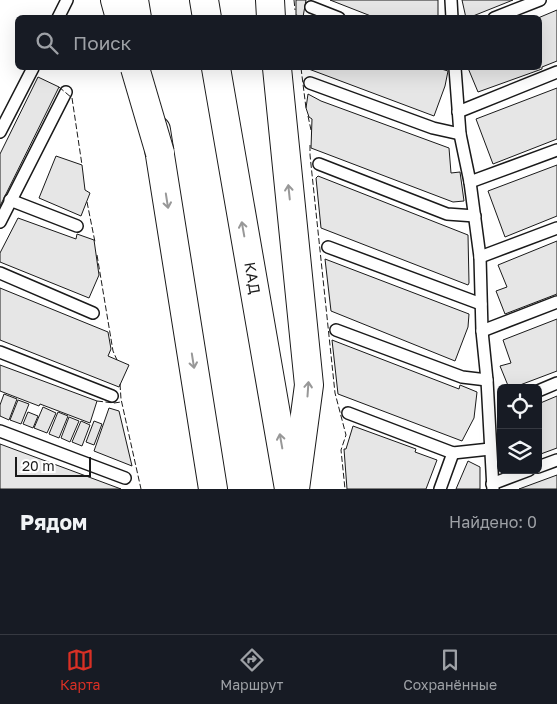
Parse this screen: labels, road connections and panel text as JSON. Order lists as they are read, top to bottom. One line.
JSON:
{"streets":{"main road":["КАД"]},"scale_bar":"20 m","page":{"search":"Поиск","scale":"20 m","heading":["Рядом","Найдено: 0"],"nav":["Карта","Маршрут","Сохранённые"]}}
